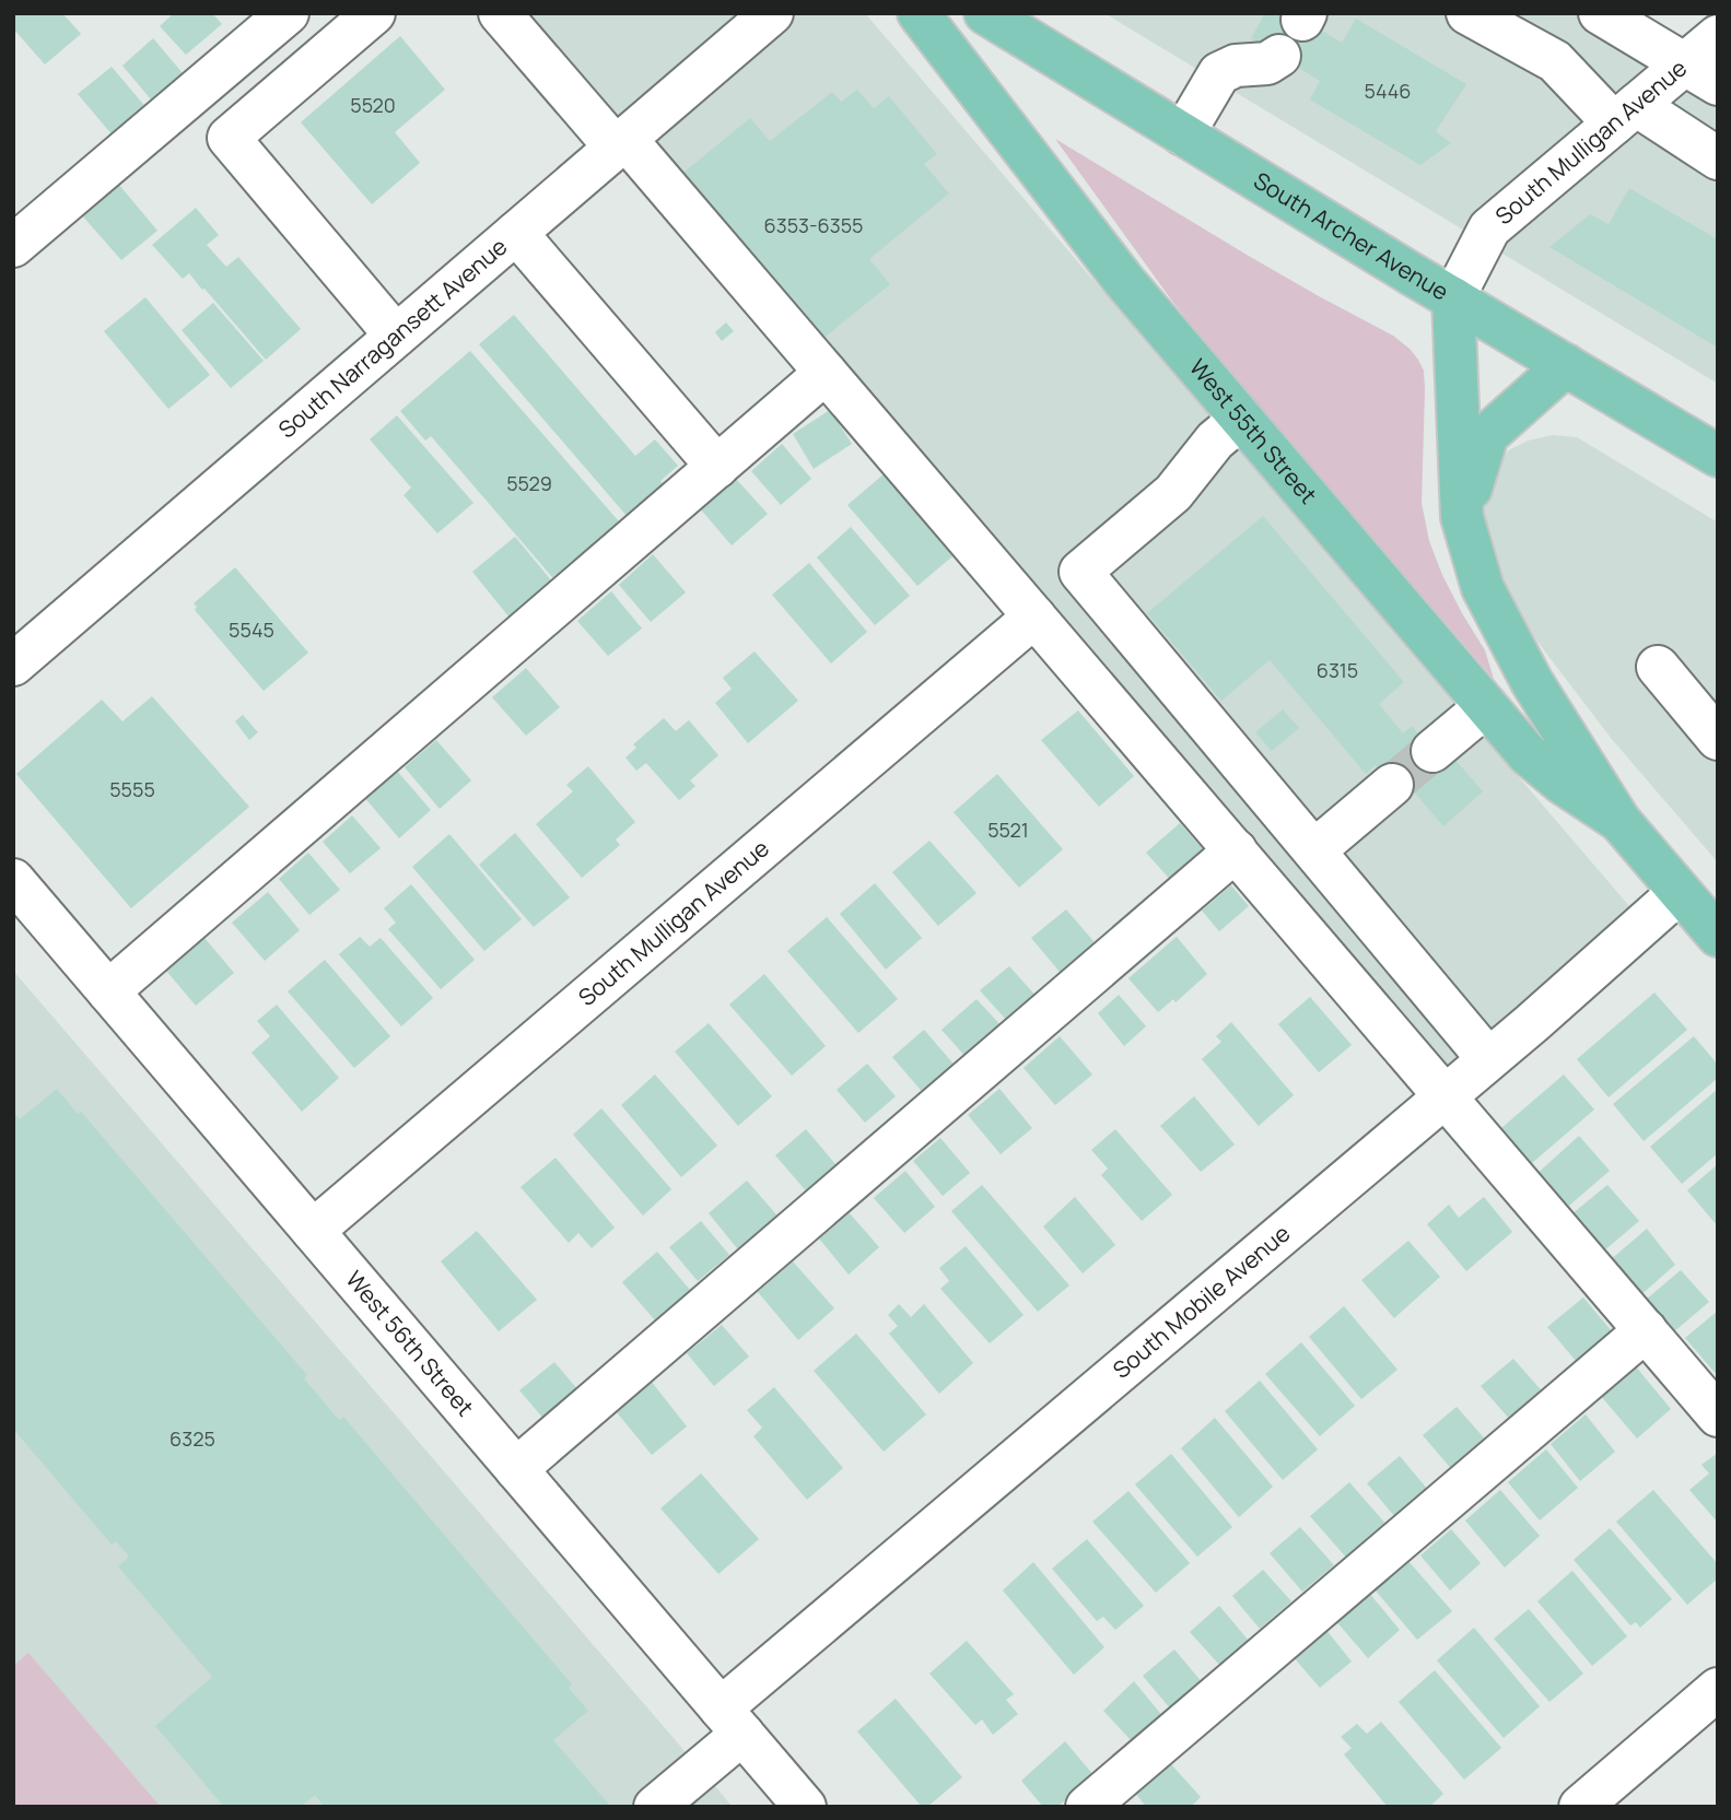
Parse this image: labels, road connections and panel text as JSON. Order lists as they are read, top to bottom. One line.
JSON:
{"streets":{"main road":["South Archer Avenue","West 55th Street"],"street":["South Mulligan Avenue","South Narragansett Avenue","South Mobile Avenue","West 56th Street"]},"crossings":[["South Mulligan Avenue","South Archer Avenue"],["South Mulligan Avenue","West 55th Street"],["South Mulligan Avenue","West 56th Street"],["South Archer Avenue","West 55th Street"],["West 55th Street","South Mobile Avenue"],["South Mobile Avenue","West 56th Street"]],"house_numbers":["5446","5520","6353-6355","5529","5545","6315","5555","5521","6325"]}
